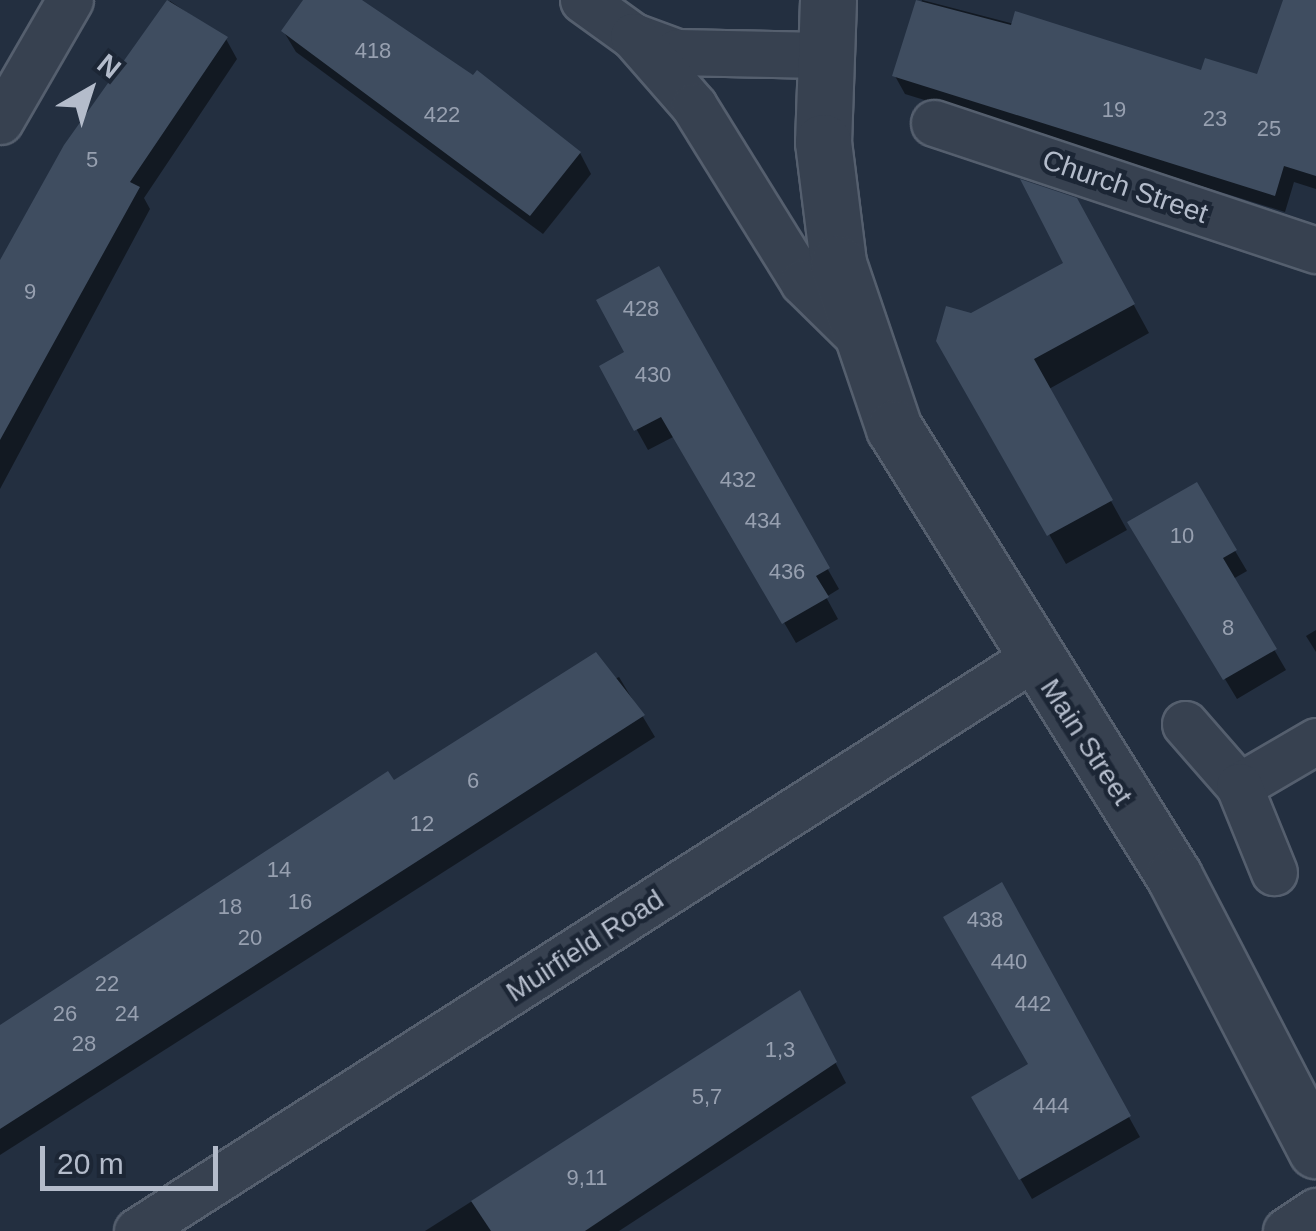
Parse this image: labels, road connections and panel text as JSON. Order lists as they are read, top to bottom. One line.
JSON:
{"streets":{"street":["Church Street","Main Street","Muirfield Road"]},"crossings":[["Main Street","Muirfield Road"]],"house_numbers":["418","19","422","23","25","5","9","428","430","432","434","10","436","8","6","12","14","16","18","438","20","440","22","442","26","24","28","1,3","5,7","444","9,11"],"scale_bar":"20 m","north":"top right"}
